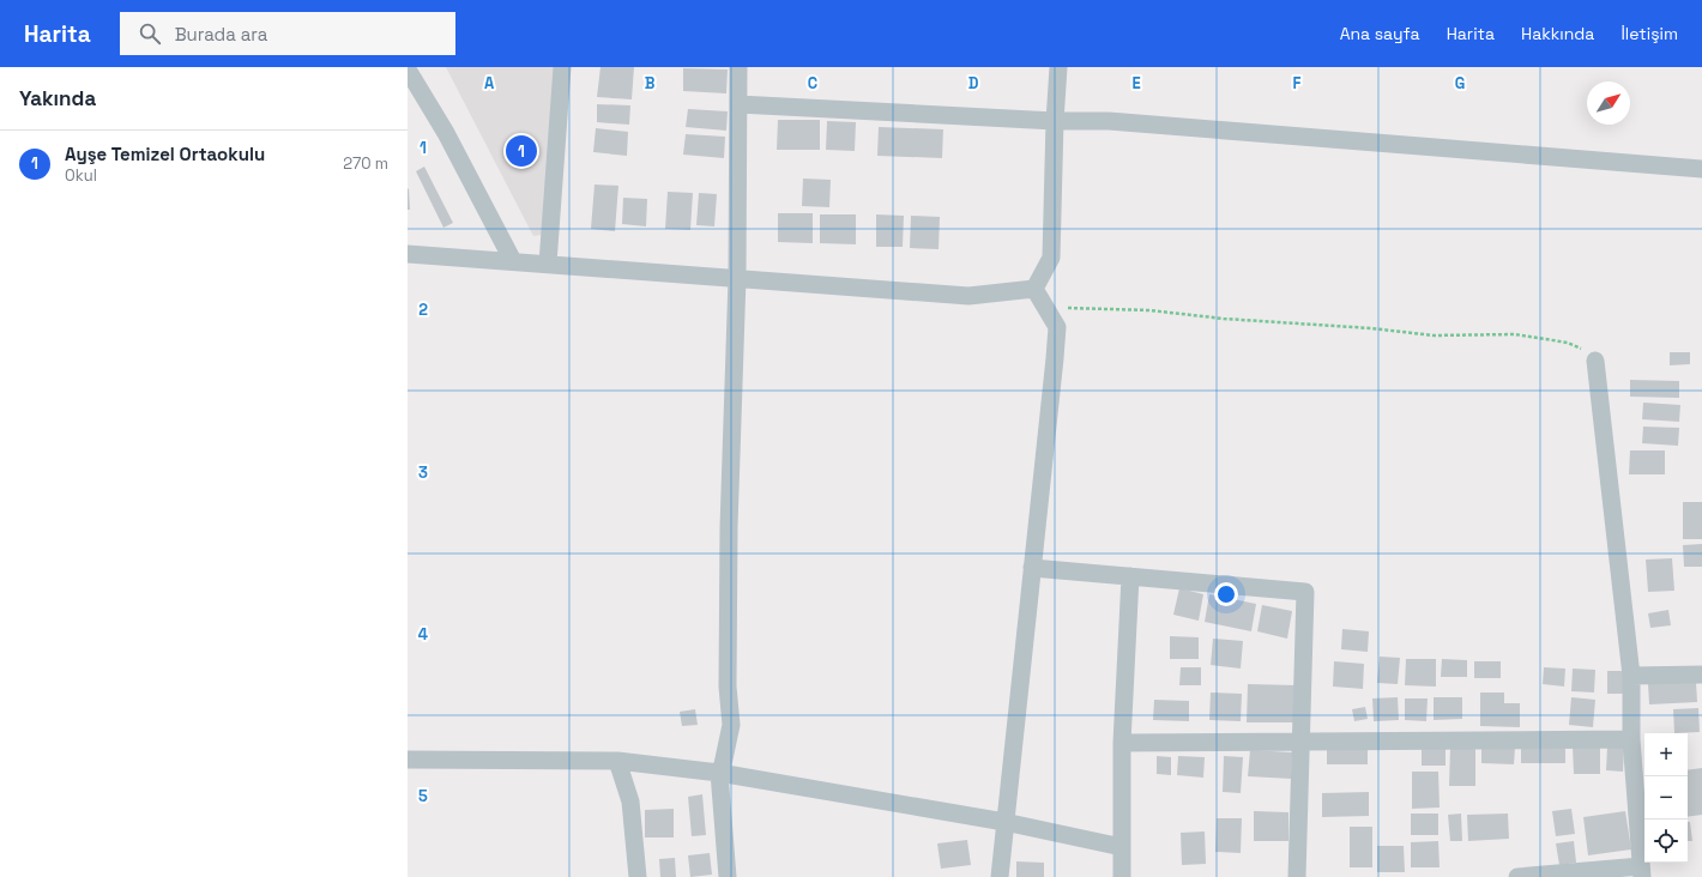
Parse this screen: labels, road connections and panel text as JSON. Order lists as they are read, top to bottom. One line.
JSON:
{"north":"top right","page":{"header":"Harita","search":"Burada ara","nav":["Ana sayfa","Harita","Hakkında","İletişim"],"heading":"Yakında","list":[{"mark":"1","name":"Ayşe Temizel Ortaokulu","note":"Okul","value":"270 m"}],"pins":"1","map_buttons":["+","−"]},"grid":{"columns":["A","B","C","D","E","F","G"],"rows":["1","2","3","4","5"]}}
